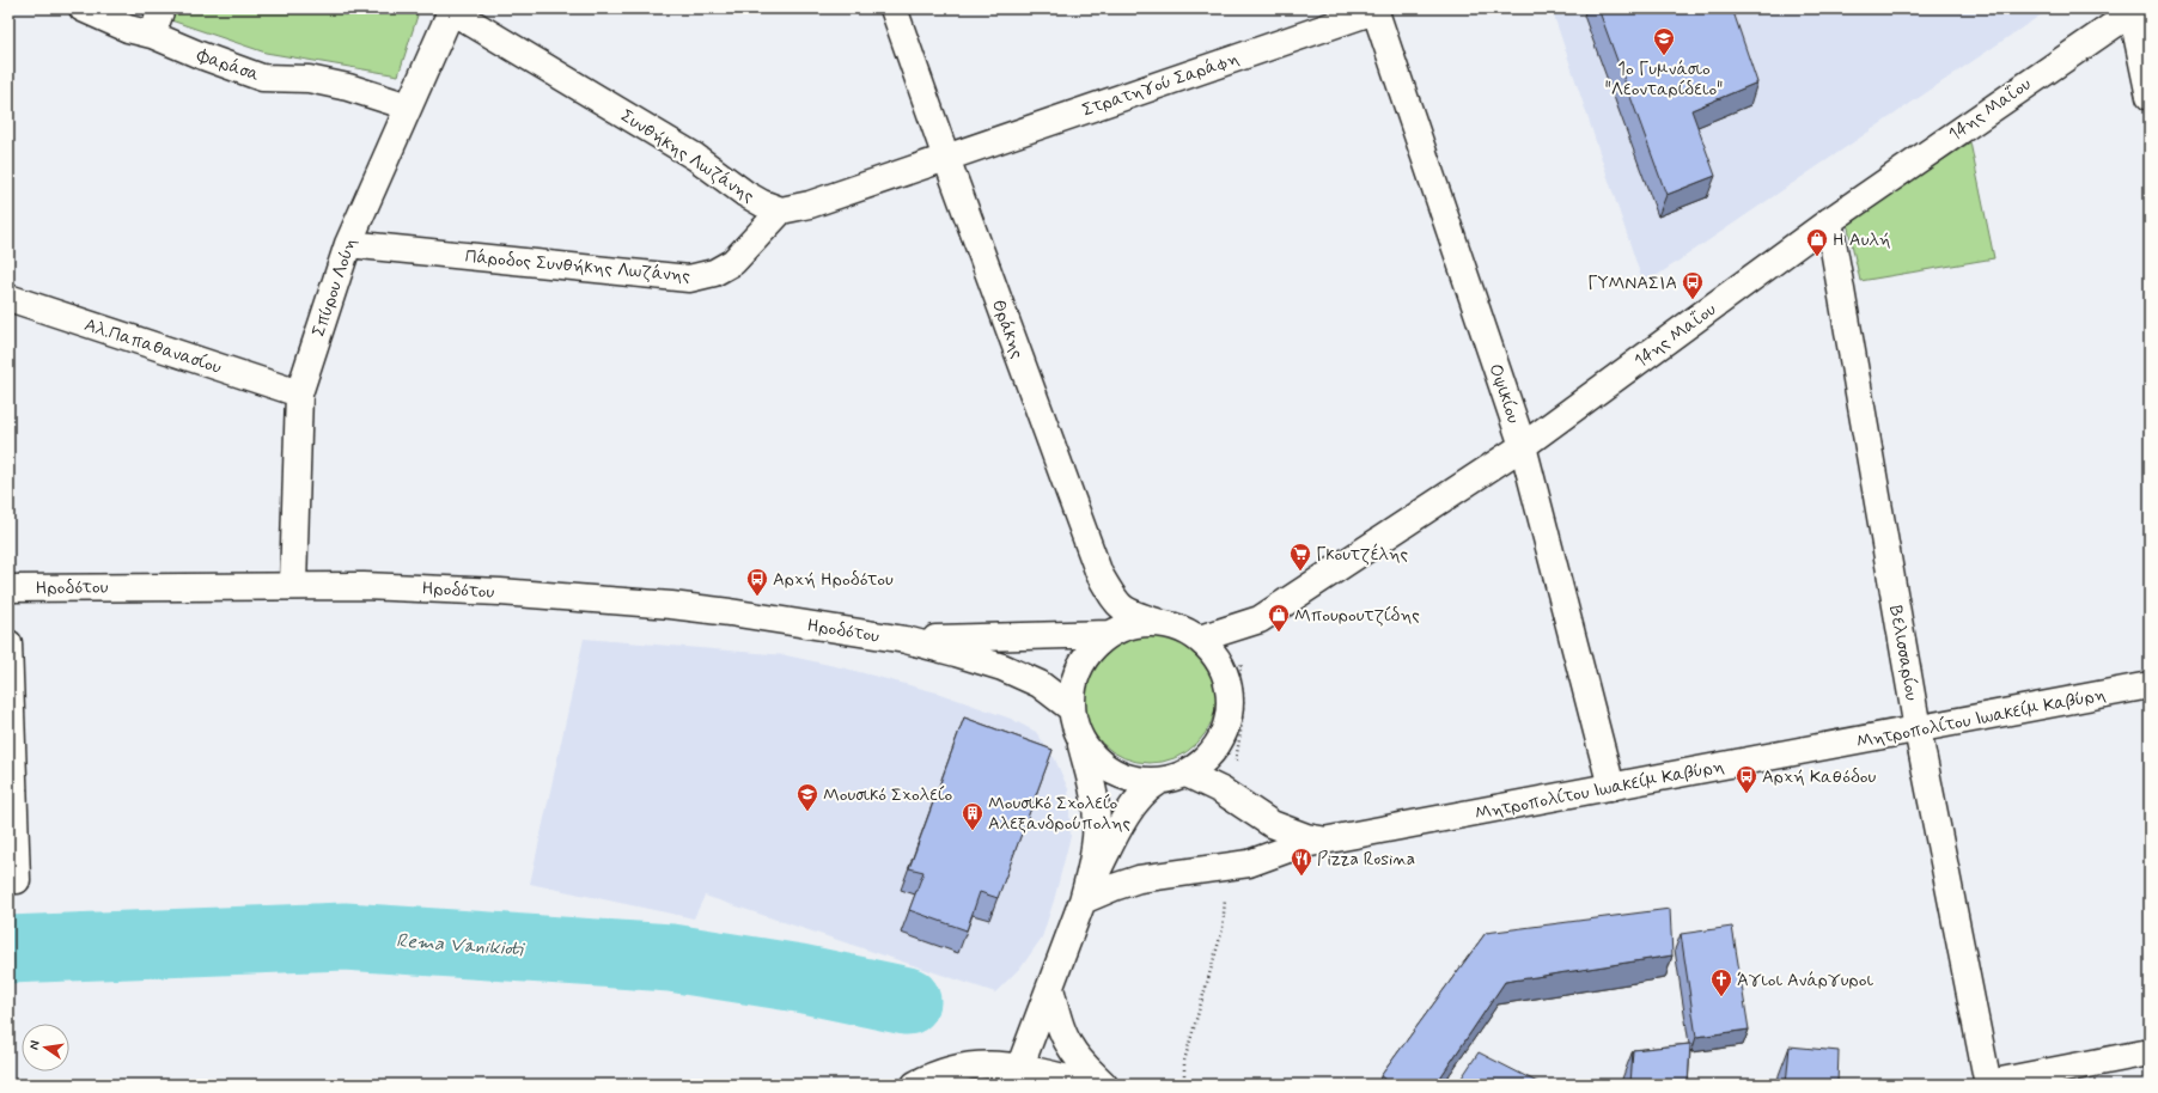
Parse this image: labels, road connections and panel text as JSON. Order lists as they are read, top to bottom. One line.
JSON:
{"streets":{"street":["Φαράσα","Στρατηγού Σαράφη","14ης Μαΐου","Συνθήκης Λωζάνης","Πάροδος Συνθήκης Λωζάνης","Σπύρου Λούη","Θράκης","Αλ.Παπαθανασίου","Οψικίου","Ηροδότου","Βελισσαρίου","Μητροπολίτου Ιωακείμ Καβύρη"]},"crossings":[["Φαράσα","Σπύρου Λούη"],["Στρατηγού Σαράφη","Θράκης"],["Στρατηγού Σαράφη","Οψικίου"],["14ης Μαΐου","Θράκης"],["14ης Μαΐου","Οψικίου"],["14ης Μαΐου","Ηροδότου"],["14ης Μαΐου","Βελισσαρίου"],["Συνθήκης Λωζάνης","Πάροδος Συνθήκης Λωζάνης"],["Συνθήκης Λωζάνης","Σπύρου Λούη"],["Πάροδος Συνθήκης Λωζάνης","Σπύρου Λούη"],["Σπύρου Λούη","Αλ.Παπαθανασίου"],["Σπύρου Λούη","Ηροδότου"],["Θράκης","Ηροδότου"],["Οψικίου","Μητροπολίτου Ιωακείμ Καβύρη"],["Βελισσαρίου","Μητροπολίτου Ιωακείμ Καβύρη"]],"water":["Rema Vanikioti"],"places":{"school or university":["1ο Γυμνάσιο \"Λεονταρίδειο\"","Μουσικό Σχολείο"],"shop":["Η Αυλή","Μπουρουτζίδης"],"bus stop":["ΓΥΜΝΑΣΙΑ","Αρχή Ηροδότου","Αρχή Καθόδου"],"supermarket":["Γκουτζέλης"],"building":["Μουσικό Σχολείο Αλεξανδρούπολης"],"restaurant":["Pizza Rosina"],"church":["Άγιοι Ανάργυροι"]},"north":"left"}
